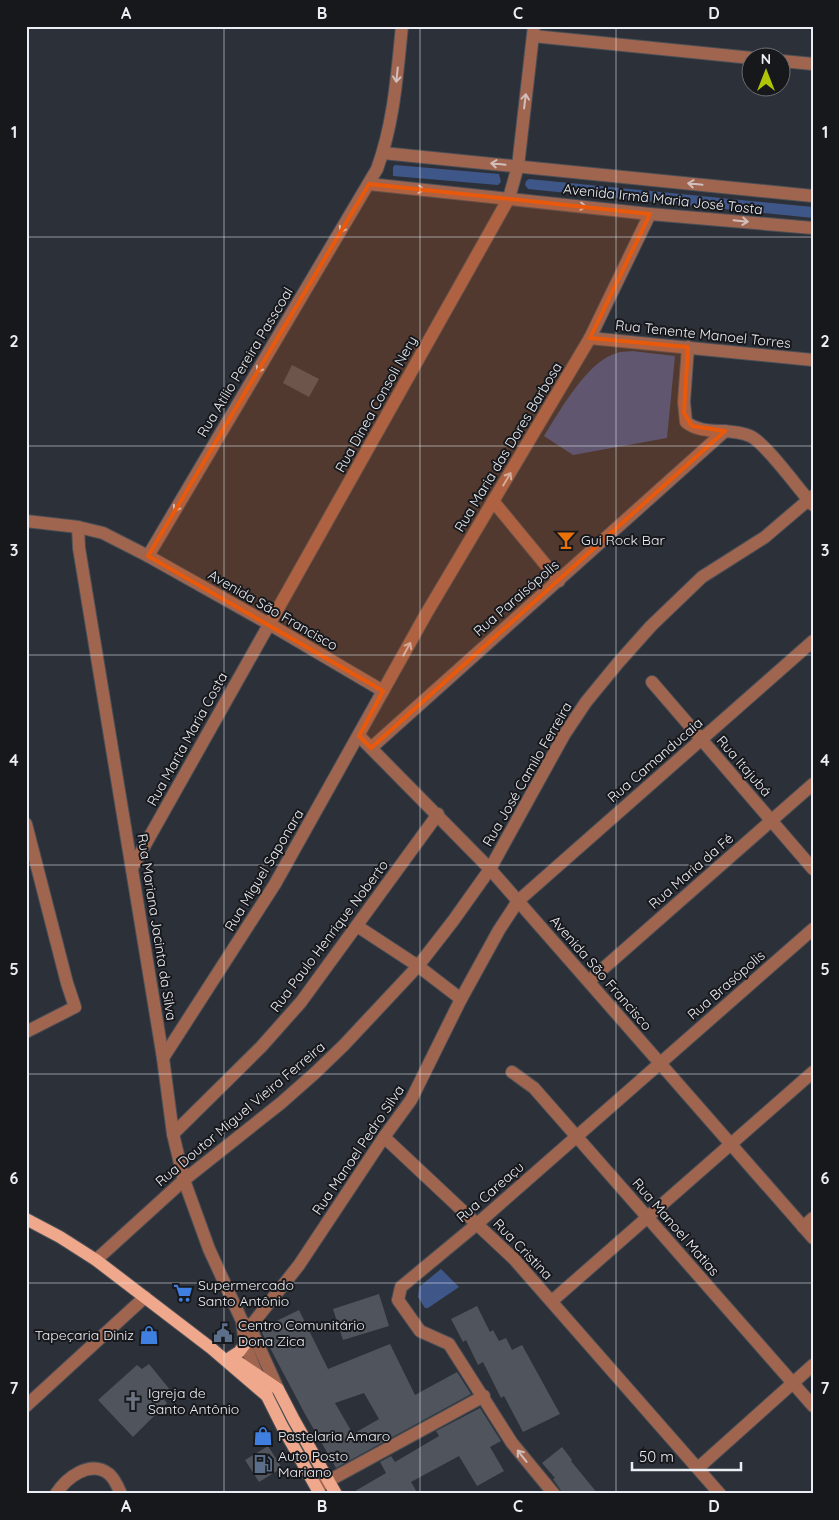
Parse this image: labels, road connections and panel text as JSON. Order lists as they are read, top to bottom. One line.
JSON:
{"streets":{"street":["Avenida Irmã Maria José Tosta","Rua Tenente Manoel Torres","Rua Atílio Pereira Passcoal","Rua Dinea Consoli Nery","Rua Maria das Dores Barbosa","Rua Paraisópolis","Avenida São Francisco","Rua Marta Maria Costa","Rua Camanducaia","Rua Itajubá","Rua José Camilo Ferreira","Rua Miguel Saponara","Rua Maria da Fé","Rua Mariana Jacinta da Silva","Rua Paulo Henrique Noberto","Rua Brasópolis","Rua Doutor Miguel Vieira Ferreira","Rua Manoel Pedro Silva","Rua Careaçu","Rua Manoel Matias","Rua Cristina"]},"crossings":[["Avenida Irmã Maria José Tosta","Rua Atílio Pereira Passcoal"],["Avenida Irmã Maria José Tosta","Rua Dinea Consoli Nery"],["Avenida Irmã Maria José Tosta","Rua Maria das Dores Barbosa"],["Rua Tenente Manoel Torres","Rua Maria das Dores Barbosa"],["Rua Atílio Pereira Passcoal","Avenida São Francisco"],["Rua Dinea Consoli Nery","Avenida São Francisco"],["Rua Dinea Consoli Nery","Rua Marta Maria Costa"],["Rua Maria das Dores Barbosa","Avenida São Francisco"],["Rua Maria das Dores Barbosa","Rua Miguel Saponara"],["Rua Paraisópolis","Avenida São Francisco"],["Avenida São Francisco","Rua Marta Maria Costa"],["Avenida São Francisco","Rua Camanducaia"],["Avenida São Francisco","Rua José Camilo Ferreira"],["Avenida São Francisco","Rua Miguel Saponara"],["Avenida São Francisco","Rua Maria da Fé"],["Avenida São Francisco","Rua Mariana Jacinta da Silva"],["Avenida São Francisco","Rua Paulo Henrique Noberto"],["Avenida São Francisco","Rua Brasópolis"],["Avenida São Francisco","Rua Doutor Miguel Vieira Ferreira"],["Avenida São Francisco","Rua Manoel Pedro Silva"],["Avenida São Francisco","Rua Careaçu"],["Rua Marta Maria Costa","Rua Mariana Jacinta da Silva"],["Rua Camanducaia","Rua Itajubá"],["Rua Camanducaia","Rua Manoel Pedro Silva"],["Rua Itajubá","Rua Maria da Fé"],["Rua José Camilo Ferreira","Rua Doutor Miguel Vieira Ferreira"],["Rua Miguel Saponara","Rua Mariana Jacinta da Silva"],["Rua Mariana Jacinta da Silva","Rua Paulo Henrique Noberto"],["Rua Mariana Jacinta da Silva","Rua Doutor Miguel Vieira Ferreira"],["Rua Mariana Jacinta da Silva","Rua Manoel Pedro Silva"],["Rua Brasópolis","Rua Careaçu"],["Rua Manoel Pedro Silva","Rua Cristina"],["Rua Careaçu","Rua Manoel Matias"],["Rua Careaçu","Rua Cristina"]],"one_way":["Rua Atílio Pereira Passcoal","Rua Maria das Dores Barbosa"],"places":{"bar":["Gui Rock Bar"],"supermarket":["Supermercado Santo Antônio"],"public building":["Centro Comunitário Dona Zica"],"shop":["Tapeçaria Diniz","Pastelaria Amaro"],"church":["Igreja de Santo Antônio"],"fuel station":["Auto Posto Mariano"]},"scale_bar":"50 m","north":"top","grid":{"columns":["A","B","C","D"],"rows":["1","2","3","4","5","6","7"]}}
